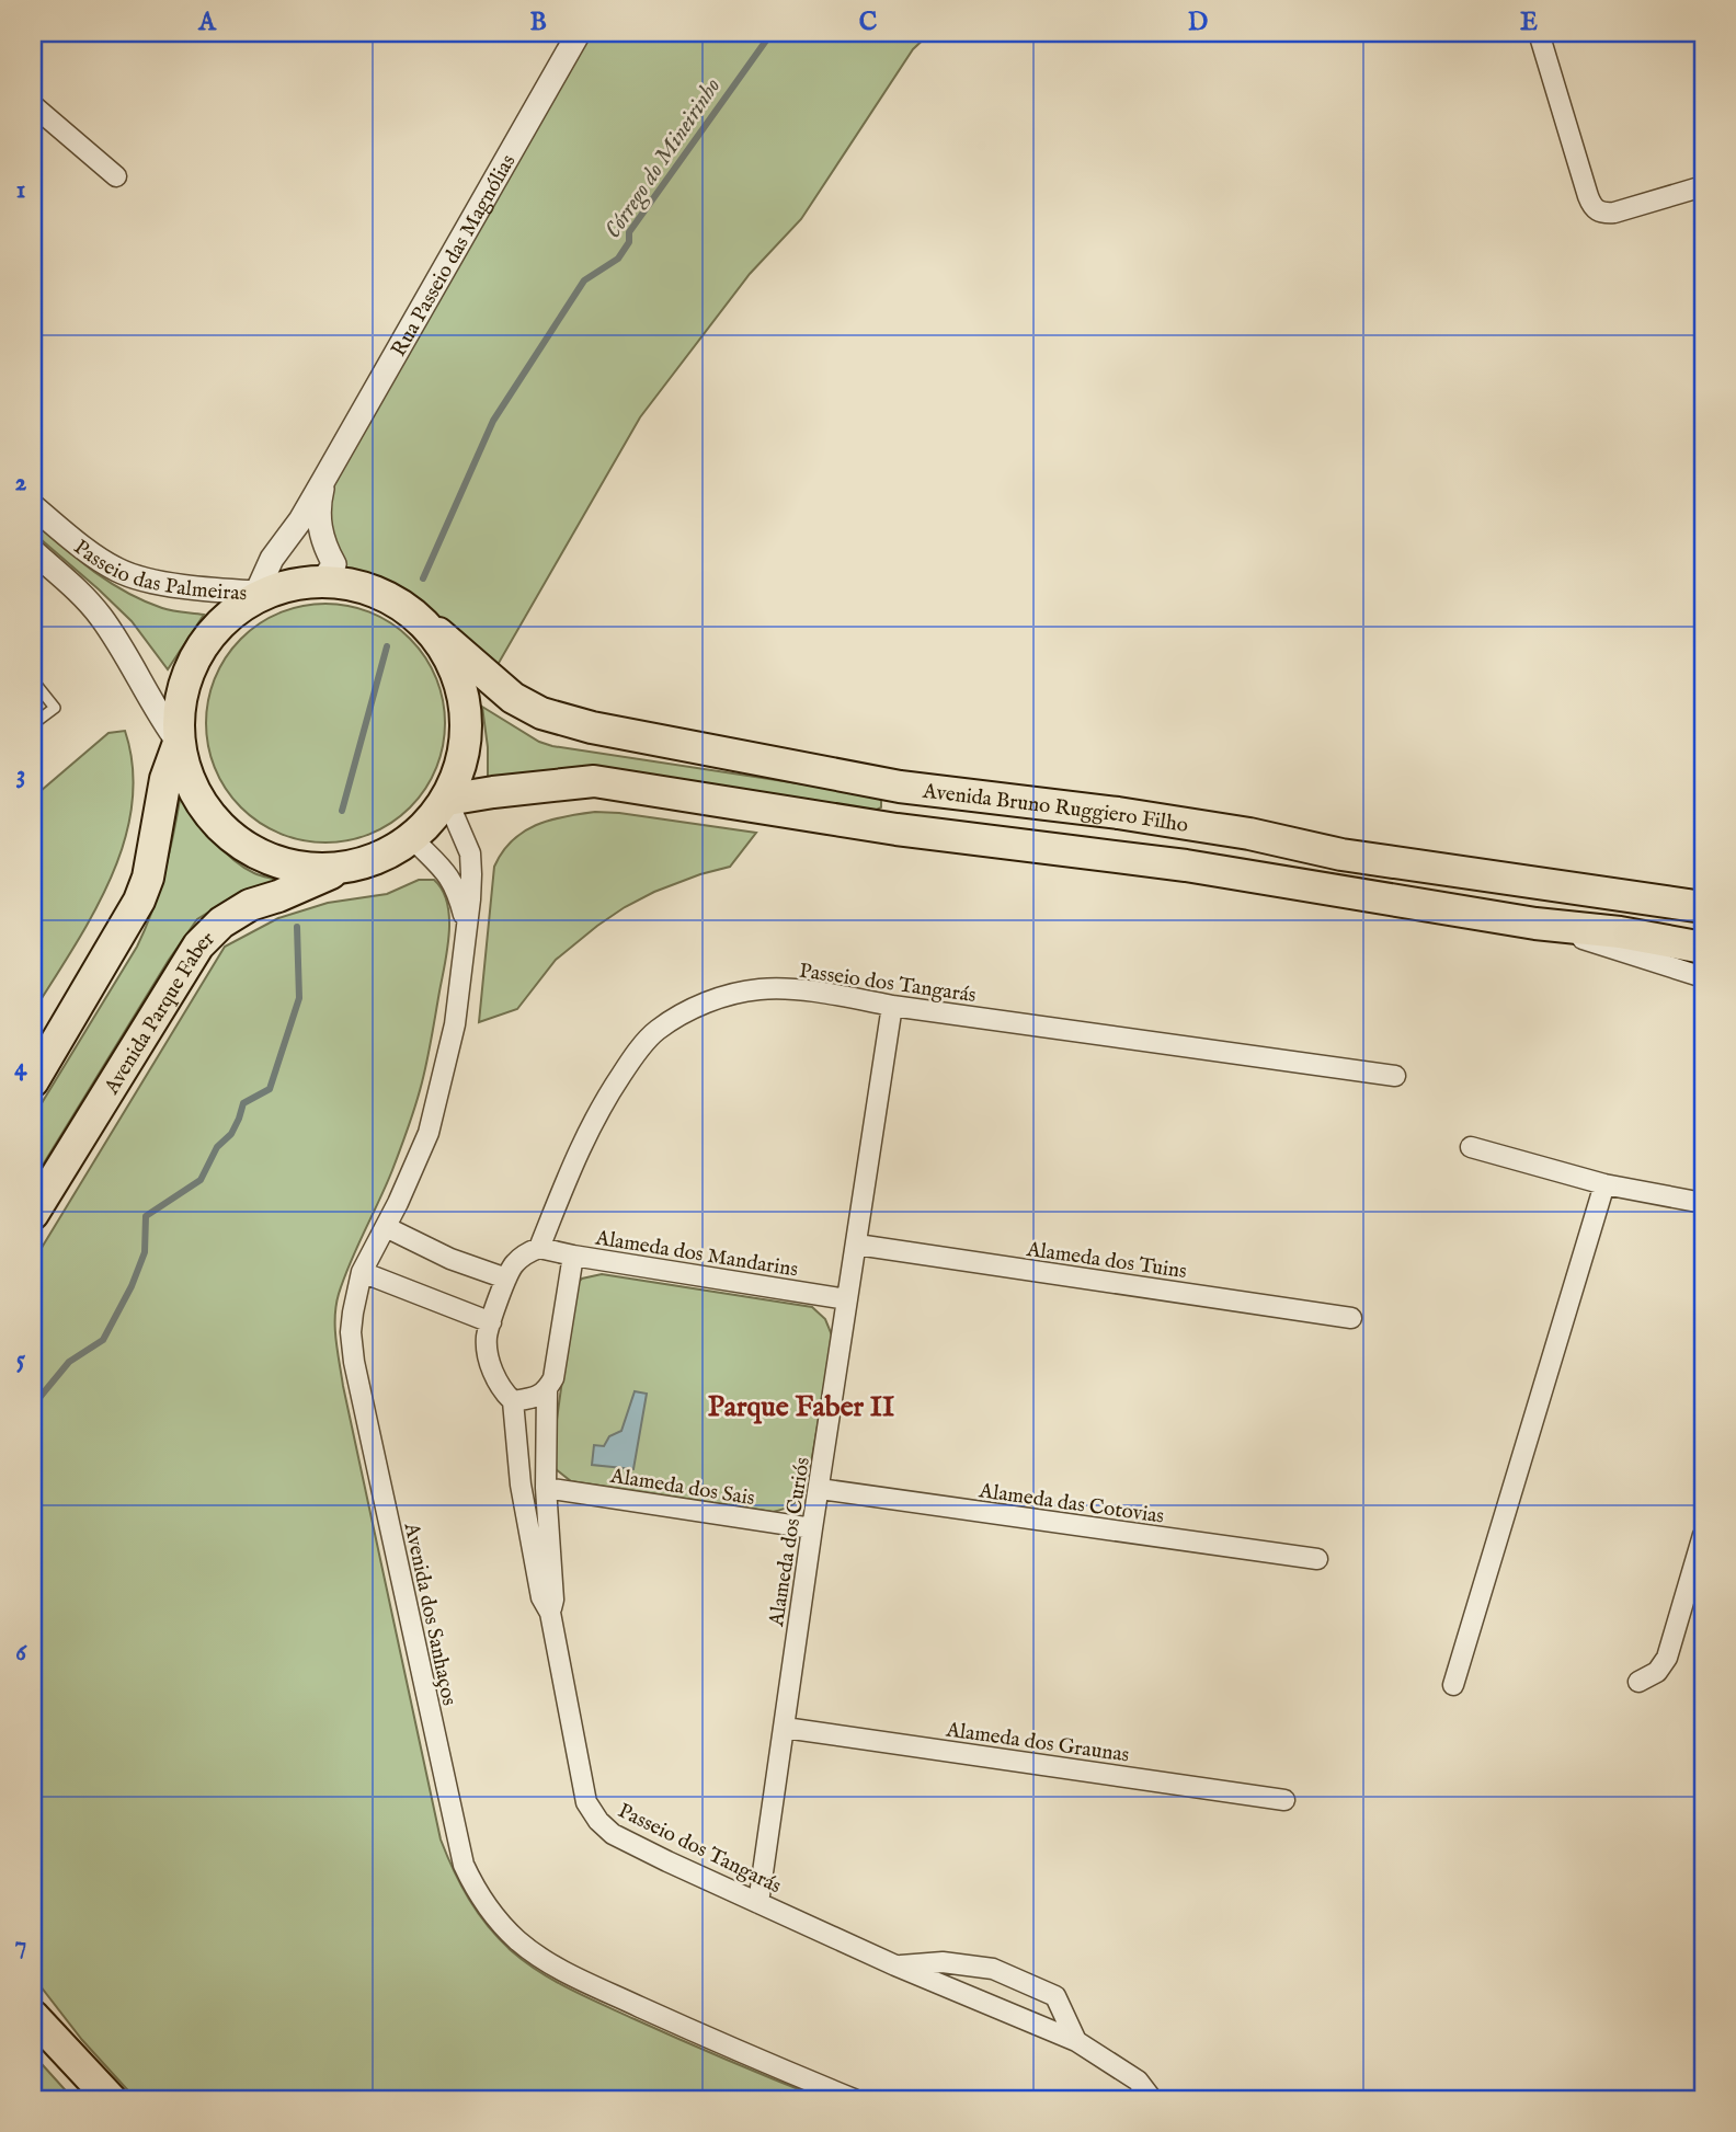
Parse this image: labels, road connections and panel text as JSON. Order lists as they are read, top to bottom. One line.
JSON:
{"streets":{"main road":["Avenida Bruno Ruggiero Filho","Avenida Parque Faber"],"street":["Rua Passeio das Magnólias","Passeio das Palmeiras","Passeio dos Tangarás","Alameda dos Mandarins","Alameda dos Tuins","Alameda dos Sais","Alameda das Cotovias","Alameda dos Curiós","Avenida dos Sanhaços","Alameda dos Graunas"]},"crossings":[["Rua Passeio das Magnólias","Passeio das Palmeiras"],["Rua Passeio das Magnólias","Avenida Bruno Ruggiero Filho"],["Passeio das Palmeiras","Avenida Bruno Ruggiero Filho"],["Avenida Bruno Ruggiero Filho","Avenida dos Sanhaços"],["Passeio dos Tangarás","Alameda dos Mandarins"],["Passeio dos Tangarás","Alameda dos Sais"],["Passeio dos Tangarás","Alameda dos Curiós"],["Alameda dos Mandarins","Alameda dos Curiós"],["Alameda dos Tuins","Alameda dos Curiós"],["Alameda dos Sais","Alameda dos Curiós"],["Alameda das Cotovias","Alameda dos Curiós"],["Alameda dos Curiós","Alameda dos Graunas"]],"districts":["Parque Faber II"],"water":["Córrego do Mineirinho"],"grid":{"columns":["A","B","C","D","E"],"rows":["1","2","3","4","5","6","7"]}}
